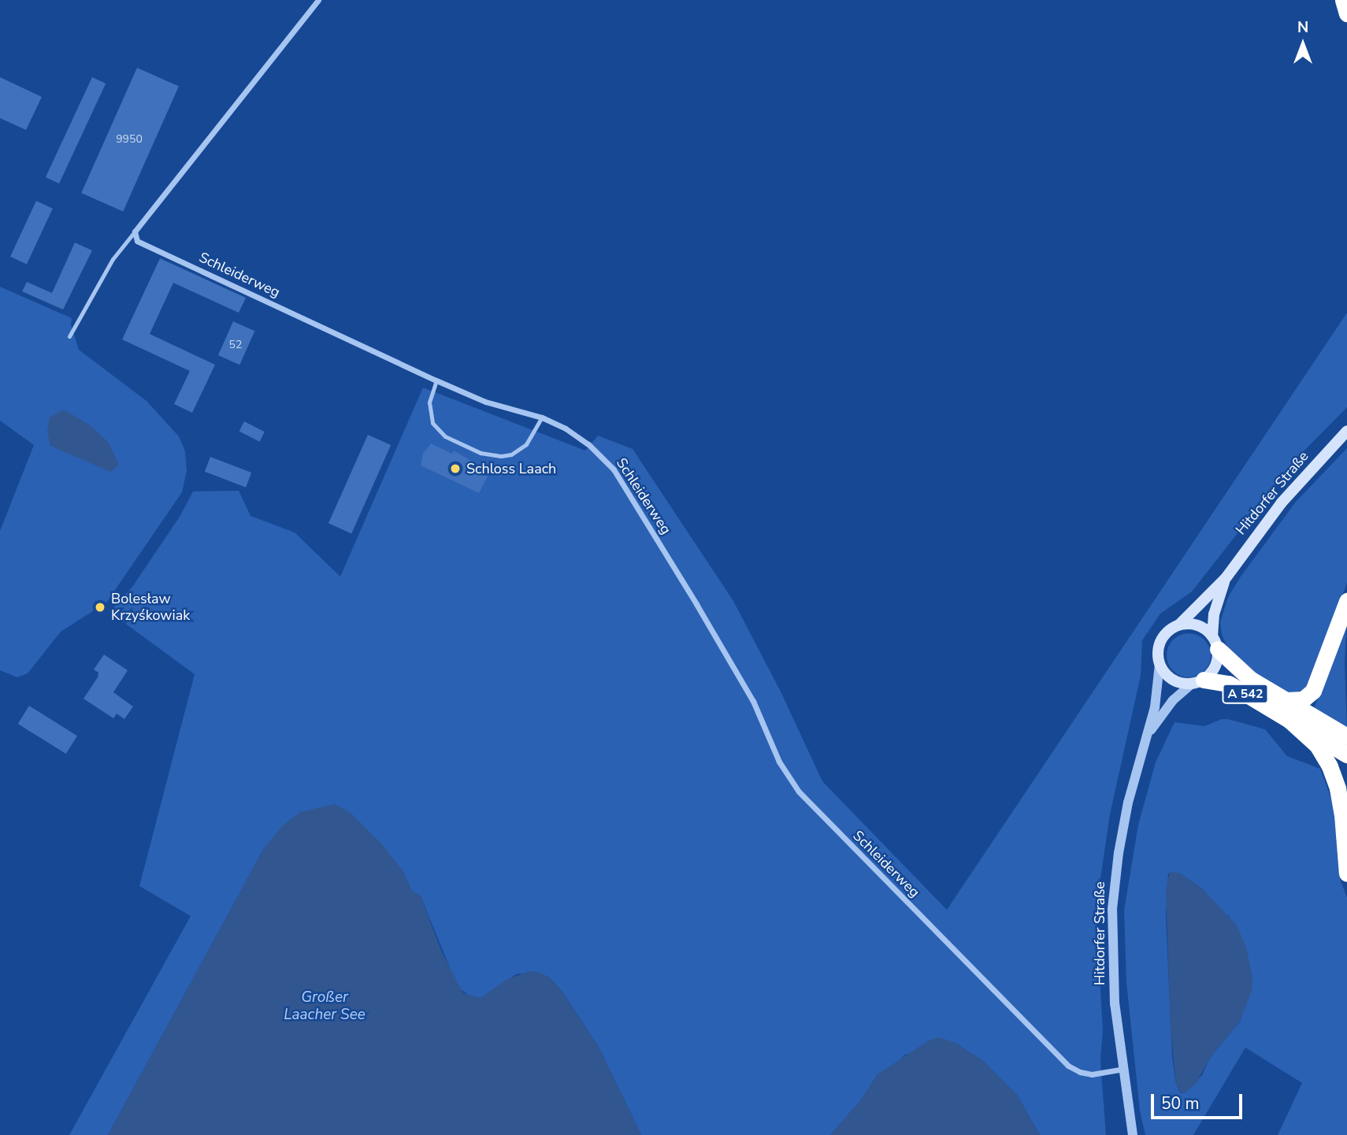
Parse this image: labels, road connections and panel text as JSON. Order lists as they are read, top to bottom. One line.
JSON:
{"streets":{"highway":["A 542"],"main road":["Hitdorfer Straße"],"street":["Schleiderweg"]},"crossings":[["Schleiderweg","Hitdorfer Straße"],["Hitdorfer Straße","A 542"]],"water":["Großer Laacher See"],"places":["Schloss Laach","Bolesław Krzyśkowiak"],"house_numbers":["9950","52"],"scale_bar":"50 m","north":"top"}
